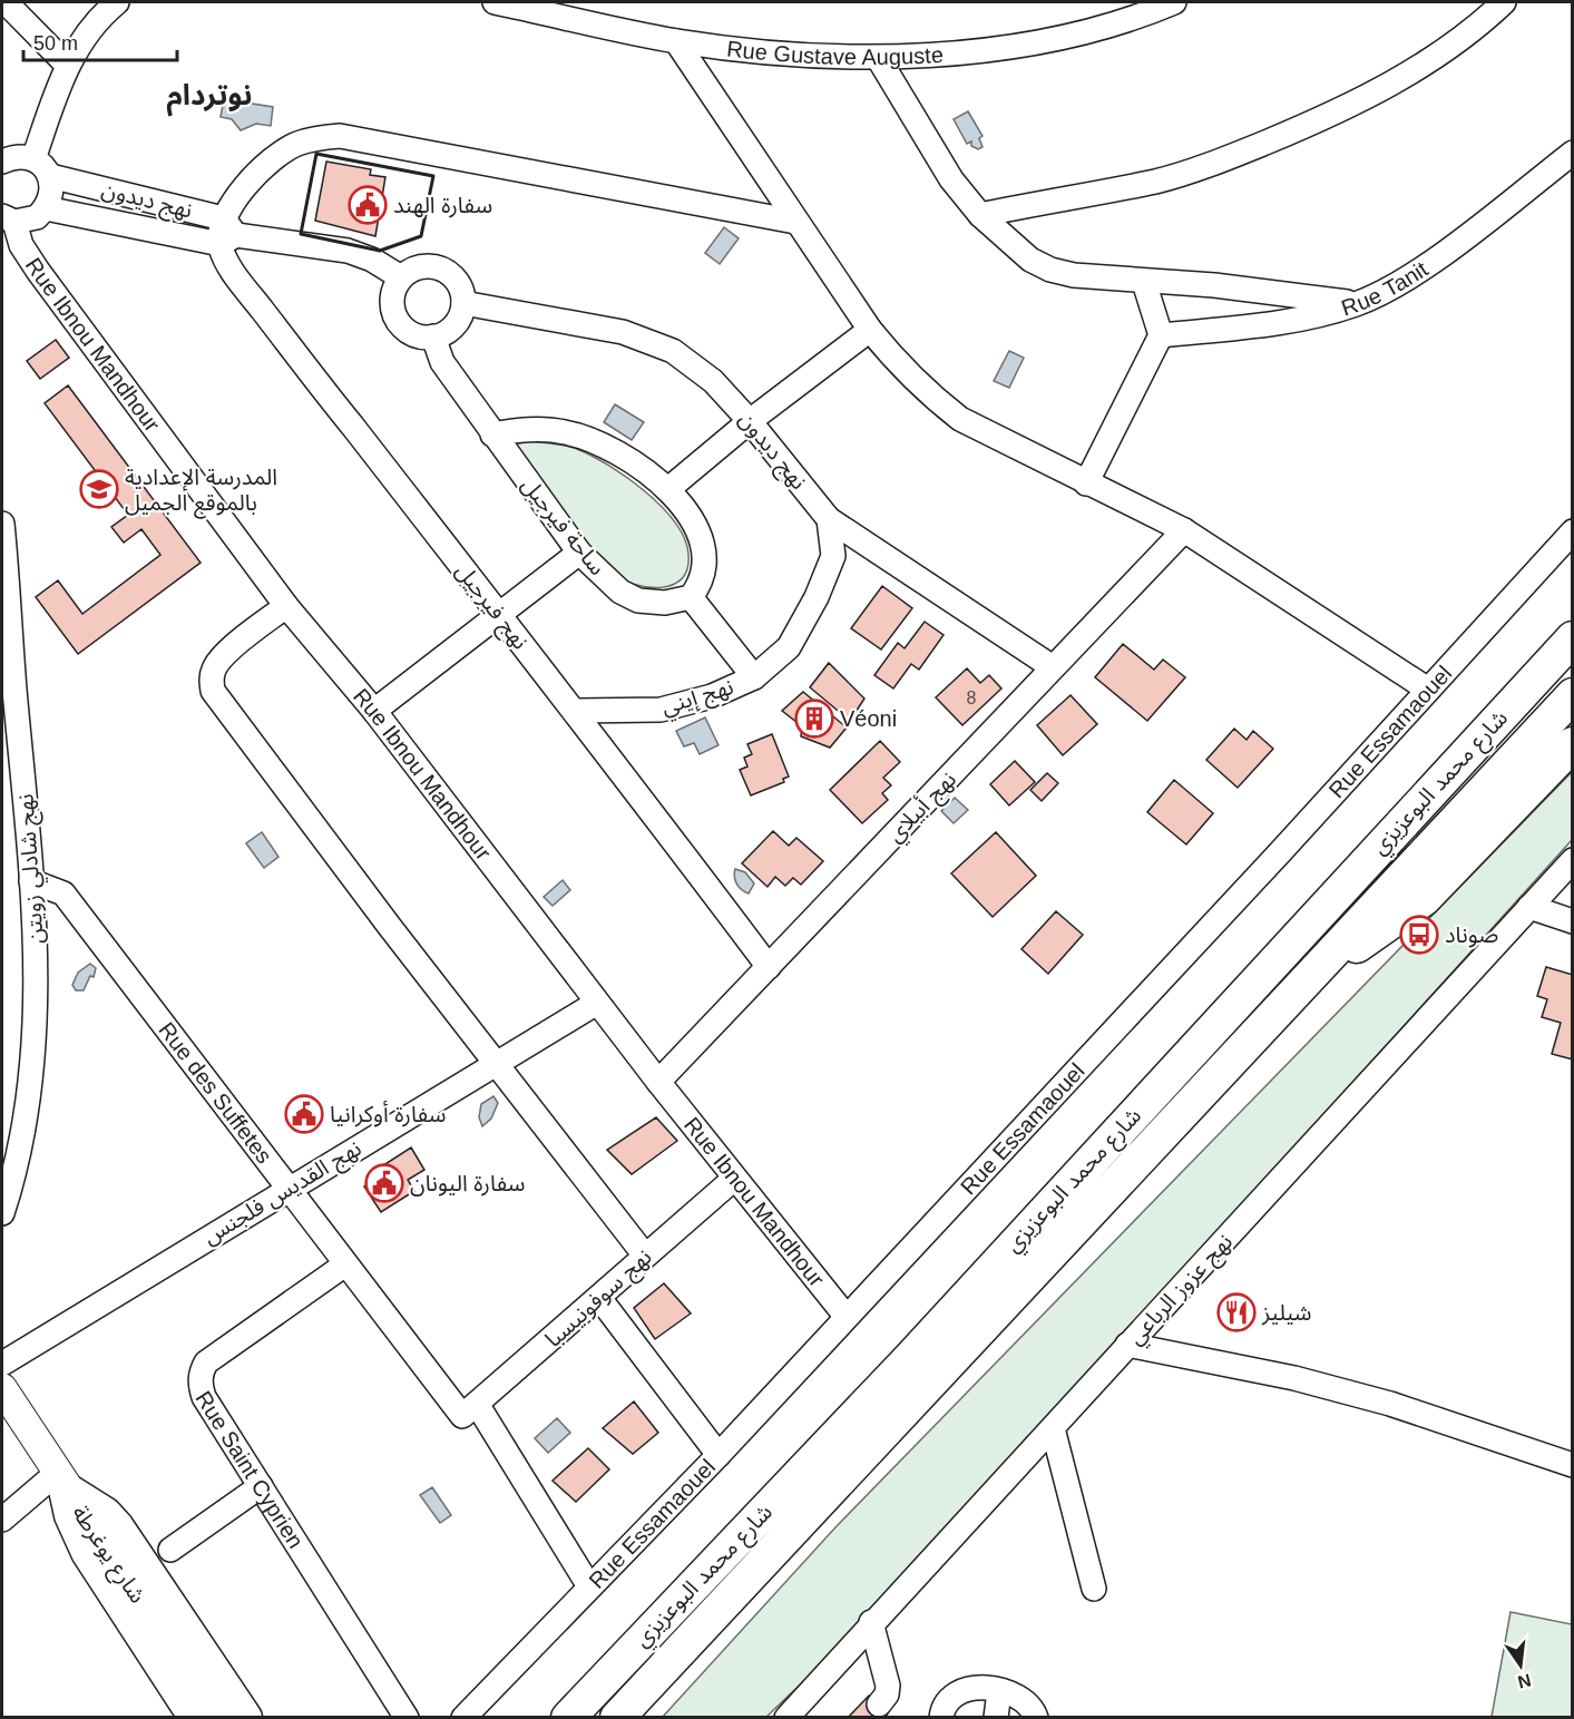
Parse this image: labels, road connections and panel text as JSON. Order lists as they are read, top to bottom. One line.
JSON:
{"streets":{"highway":["شارع محمد البوعزيزي"],"main road":["شارع يوغرطة"],"street":["Rue Gustave Auguste","نهج ديدون","Rue Tanit","Rue Ibnou Mandhour","ساحة فيرجيل","نهج فيرجيل","نهج إيني","Rue Essamaouel","نهج أبيلاي","نهج شادلي زويتن","Rue des Suffetes","نهج القديس فلجنس","نهج عزوز الرباعي","نهج سوفونيسبا","Rue Saint Cyprien"]},"crossings":[["نهج ديدون","ساحة فيرجيل"],["نهج ديدون","نهج فيرجيل"],["نهج ديدون","نهج إيني"],["نهج ديدون","نهج أبيلاي"],["Rue Ibnou Mandhour","Rue Essamaouel"],["Rue Ibnou Mandhour","نهج أبيلاي"],["Rue Ibnou Mandhour","نهج القديس فلجنس"],["Rue Ibnou Mandhour","نهج سوفونيسبا"],["نهج فيرجيل","نهج إيني"],["نهج فيرجيل","نهج أبيلاي"],["Rue Essamaouel","Rue des Suffetes"],["نهج شادلي زويتن","Rue des Suffetes"],["Rue des Suffetes","نهج القديس فلجنس"],["Rue des Suffetes","نهج سوفونيسبا"],["Rue des Suffetes","Rue Saint Cyprien"]],"districts":["نوتردام"],"places":{"public building":["سفارة الهند","سفارة أوكرانيا","سفارة اليونان"],"school or university":["المدرسة الإعدادية بالموقع الجميل"],"building":["Véoni"],"bus stop":["صوناد"],"restaurant":["شيليز"]},"house_numbers":["8"],"scale_bar":"50 m","north":"bottom"}
